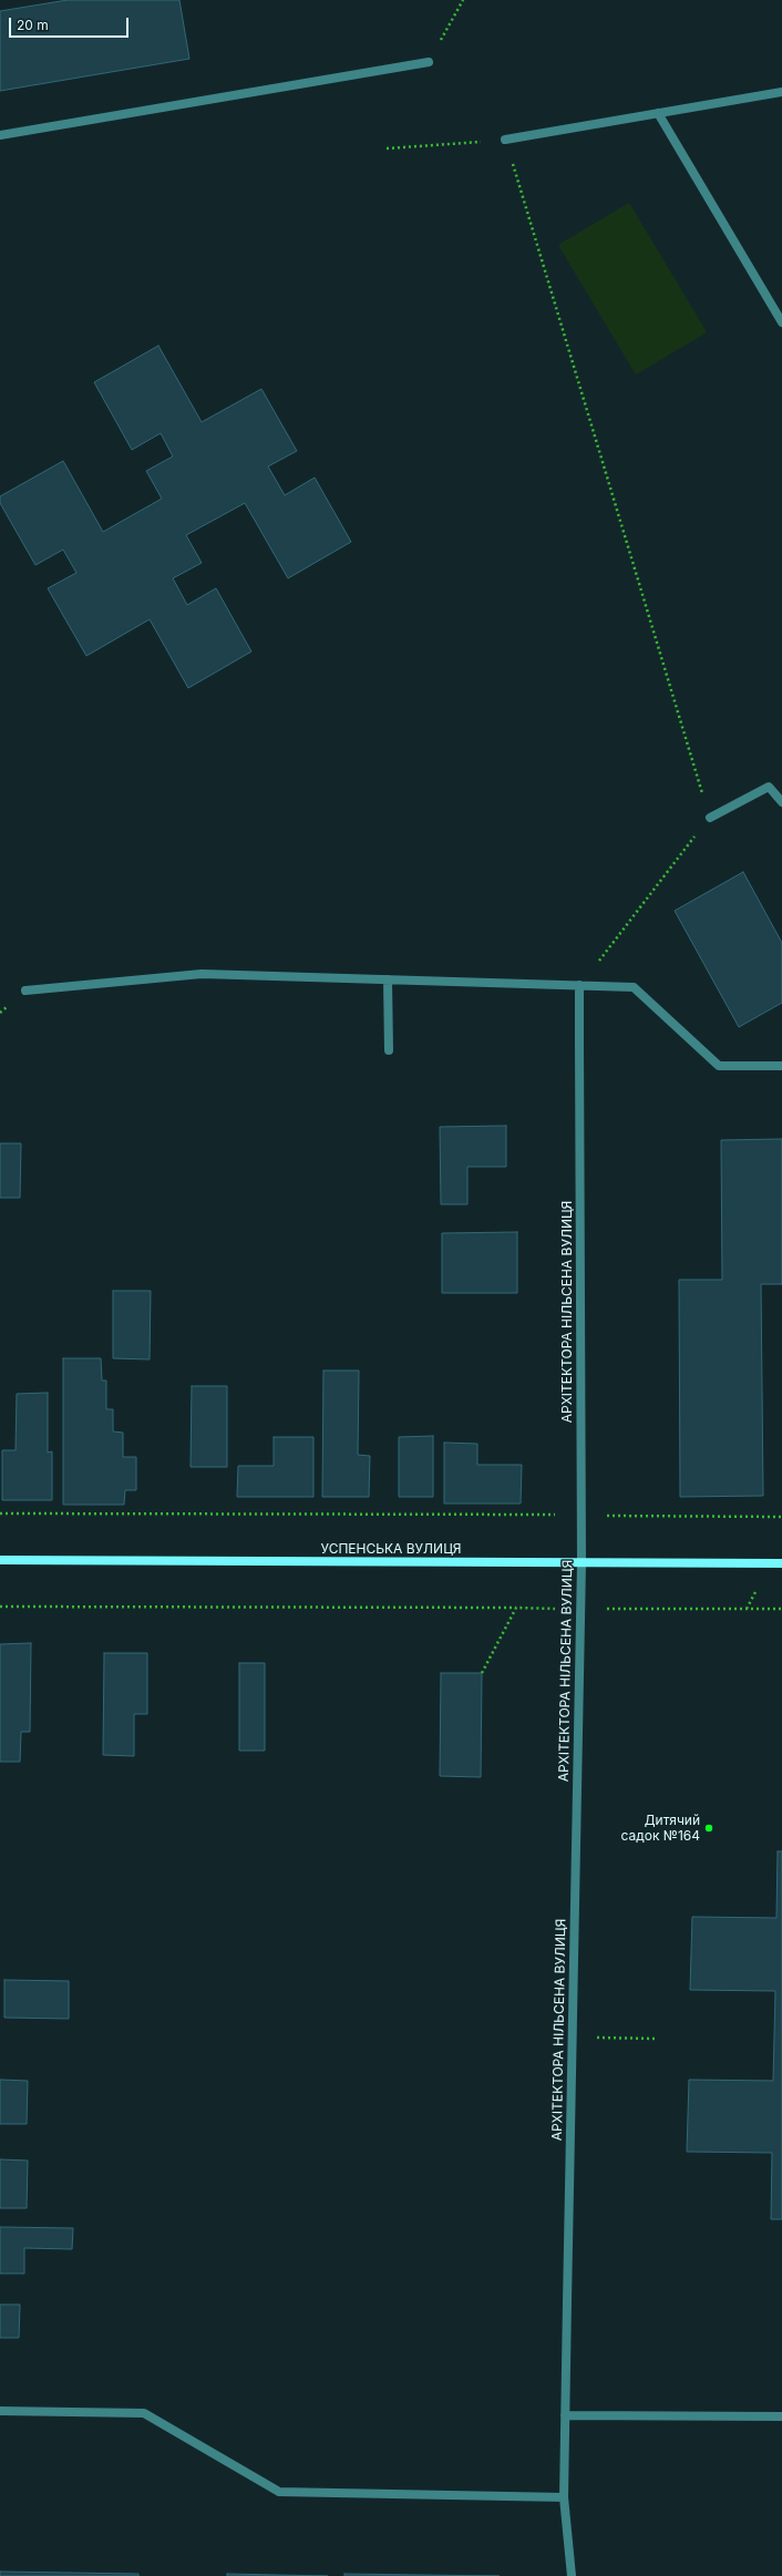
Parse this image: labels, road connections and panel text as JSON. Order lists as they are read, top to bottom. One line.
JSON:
{"streets":{"street":["АРХІТЕКТОРА НІЛЬСЕНА ВУЛИЦЯ","УСПЕНСЬКА ВУЛИЦЯ"]},"crossings":[["АРХІТЕКТОРА НІЛЬСЕНА ВУЛИЦЯ","УСПЕНСЬКА ВУЛИЦЯ"]],"places":["Дитячий садок №164"],"scale_bar":"20 m"}
